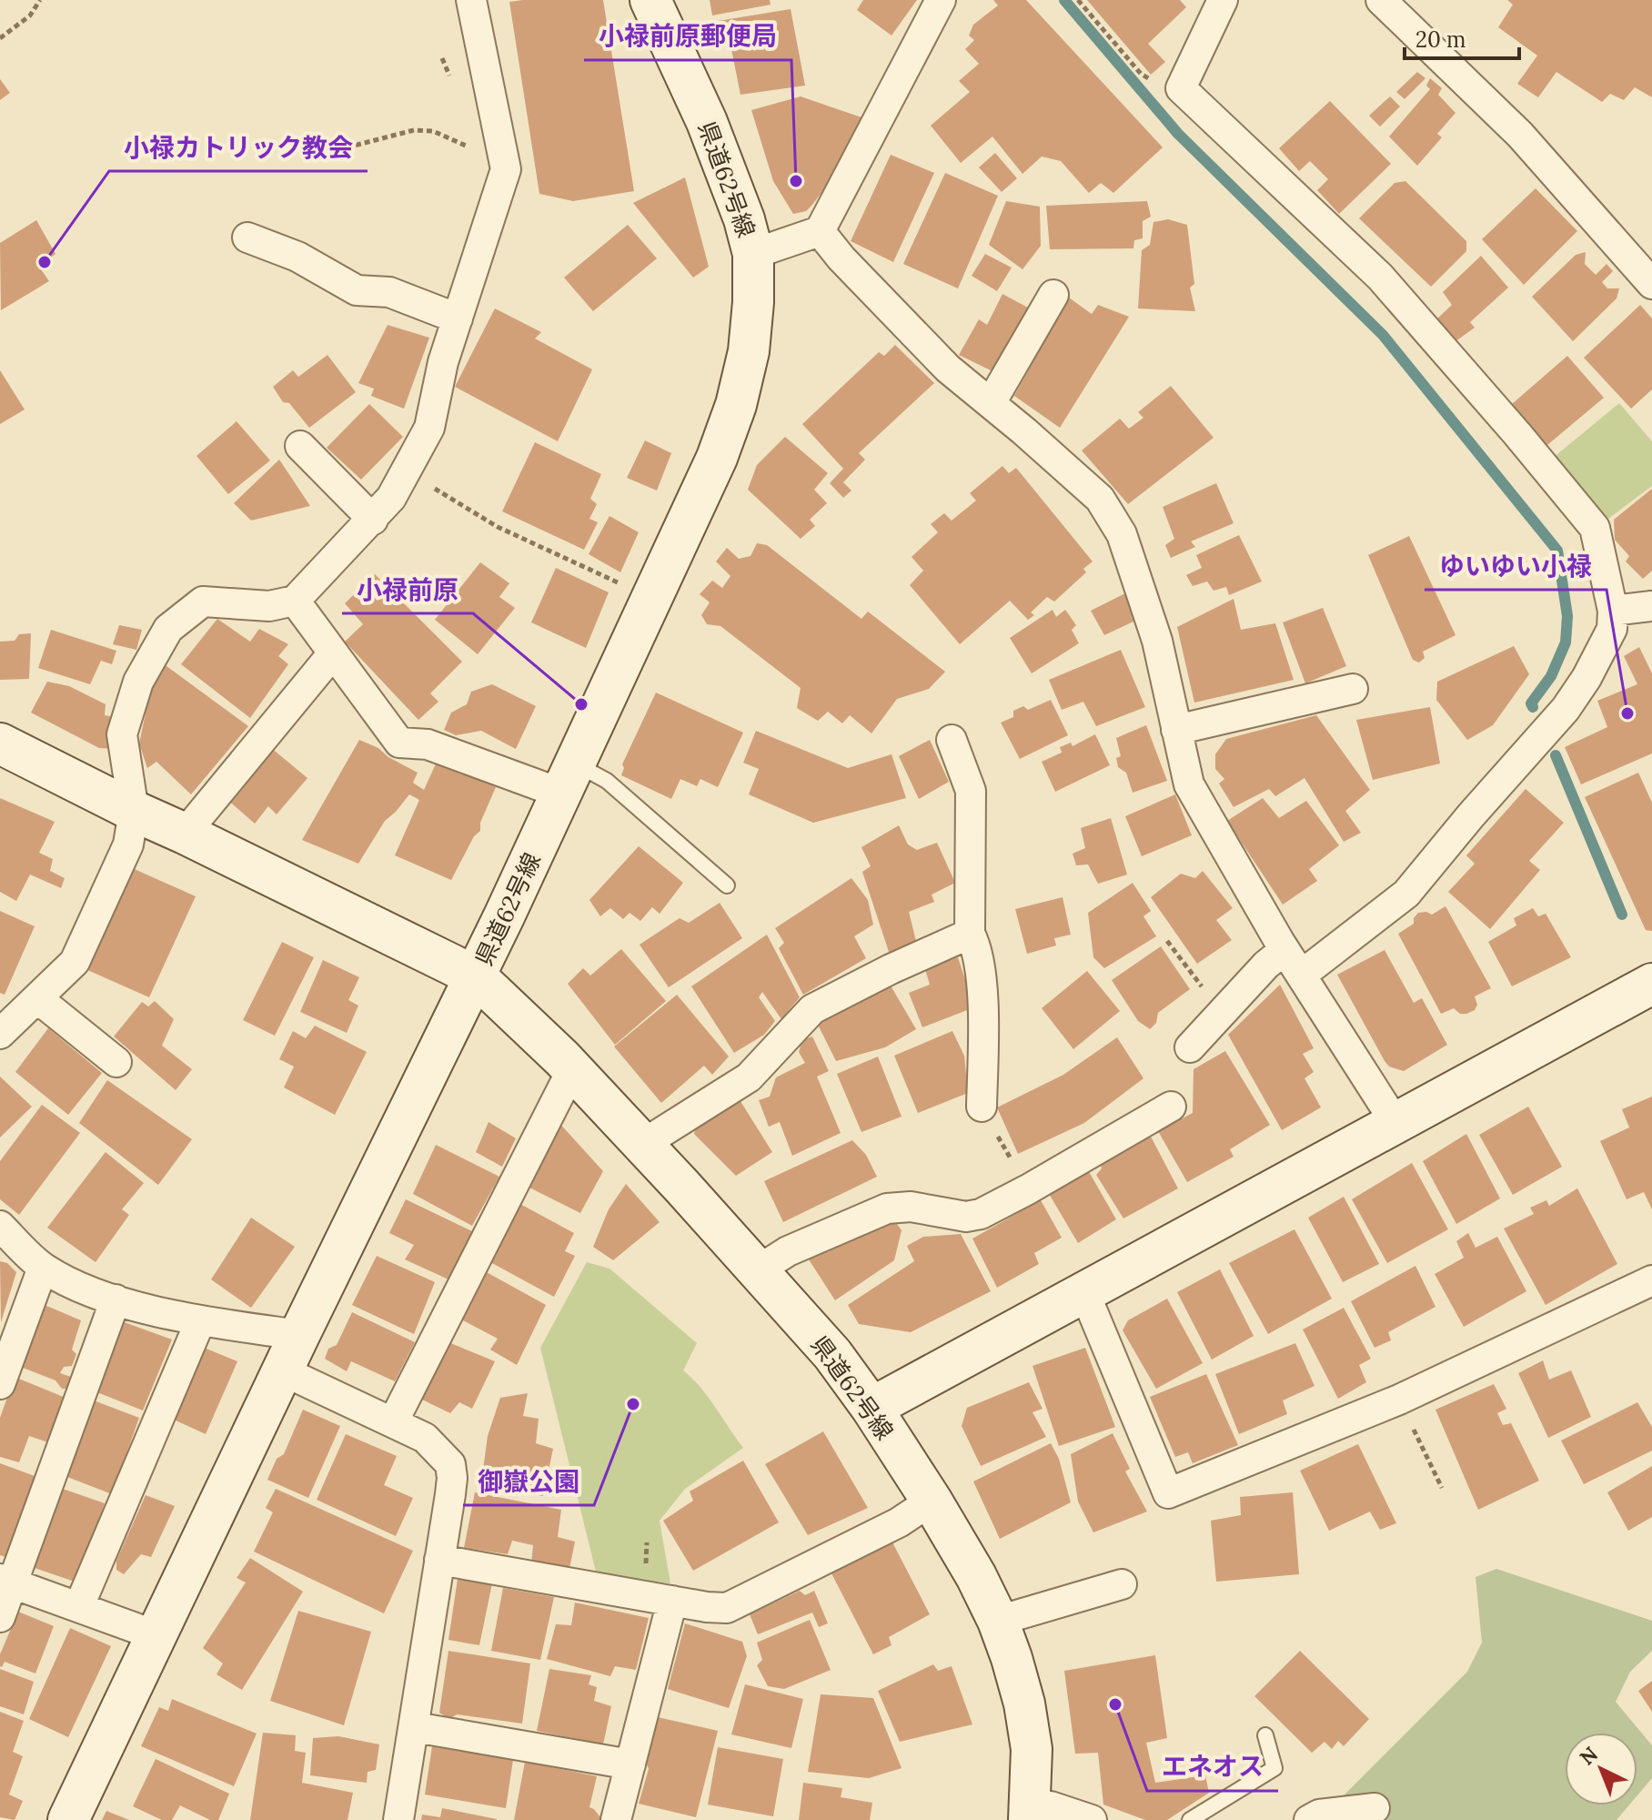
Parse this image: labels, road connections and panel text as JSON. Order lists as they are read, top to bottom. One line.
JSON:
{"streets":{"street":["県道62号線"]},"places":["小禄前原郵便局","小禄カトリック教会","小禄前原","ゆいゆい小禄","御嶽公園","エネオス"],"scale_bar":"20 m","north":"top left"}
